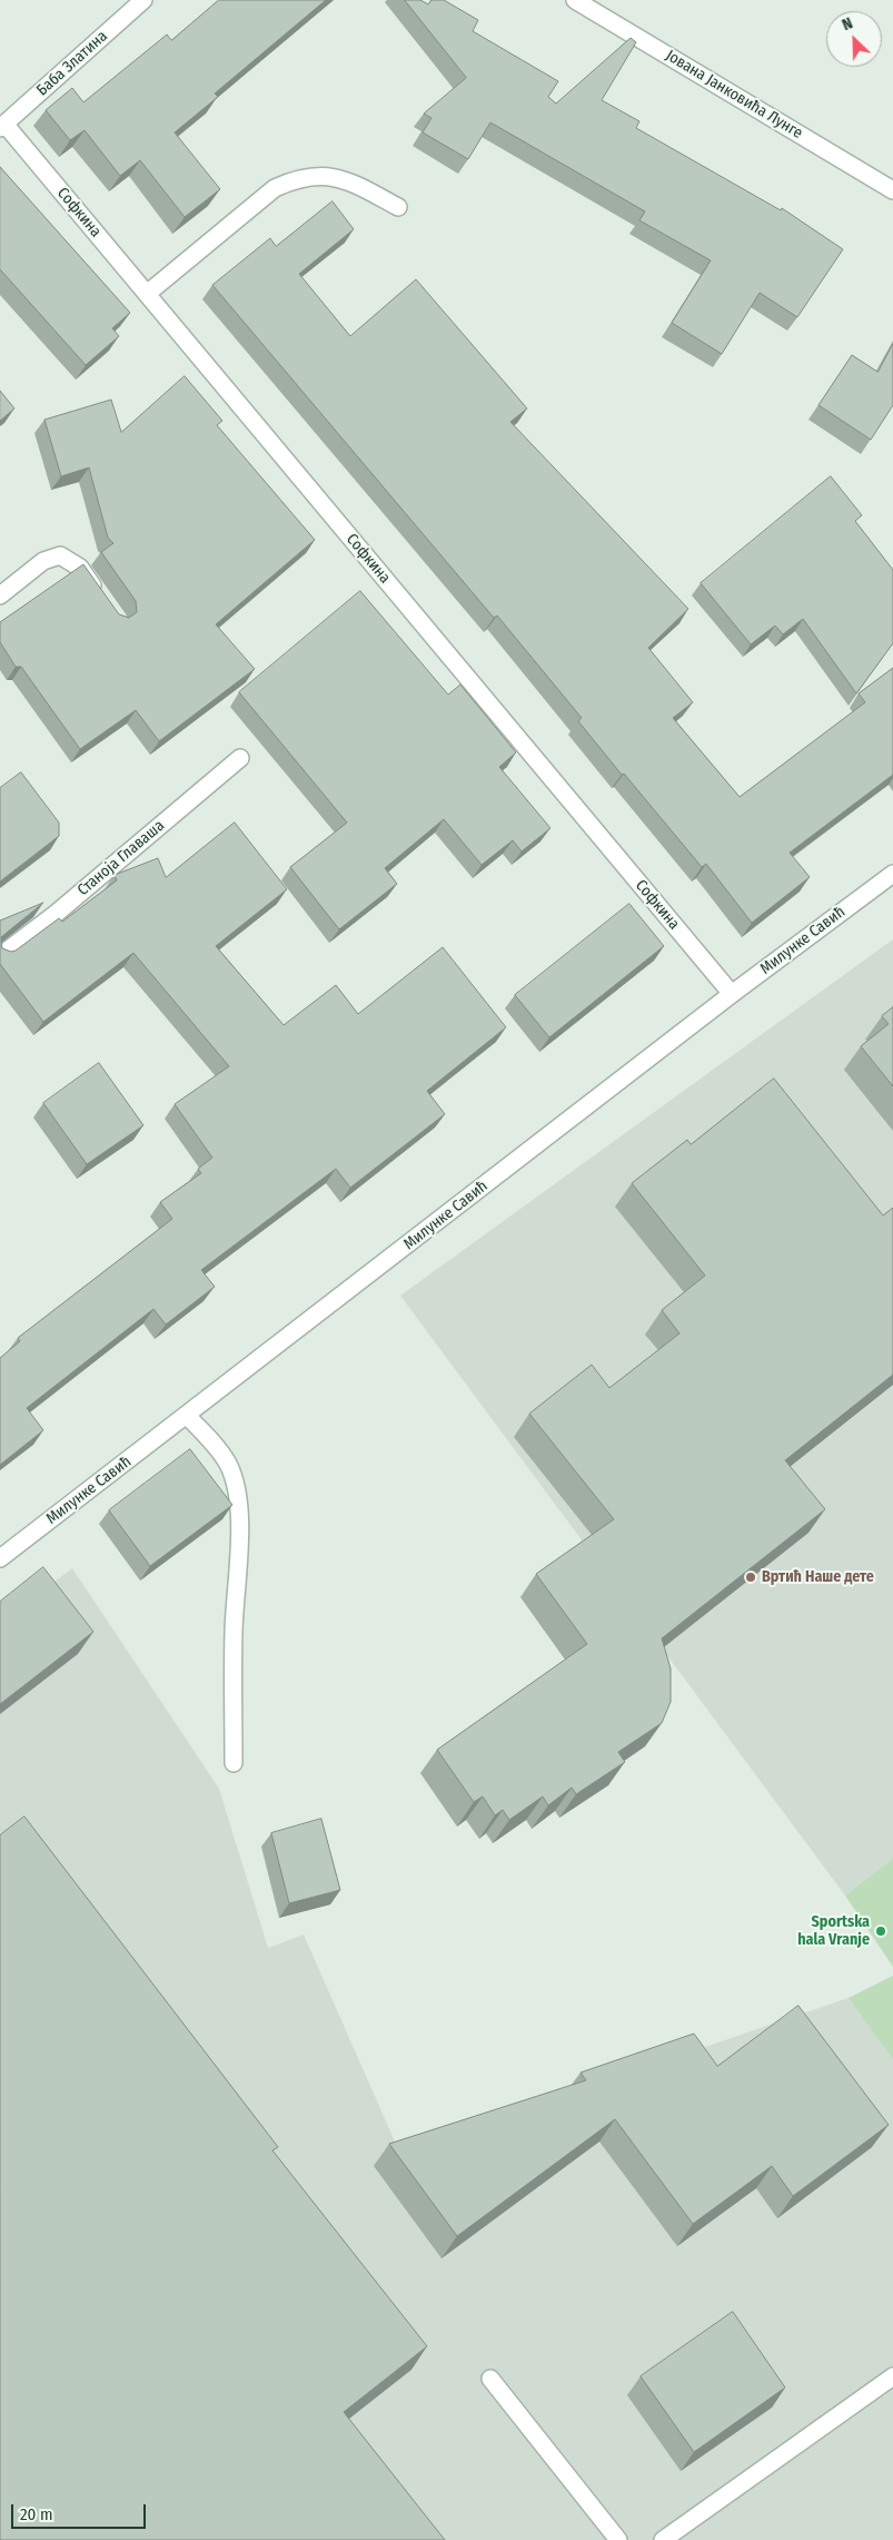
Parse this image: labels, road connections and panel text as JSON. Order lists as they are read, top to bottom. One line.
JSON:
{"streets":{"street":["Баба Златина","Јована Јанковића Лунге","Софкина","Станоја Главаша","Милунке Савић"]},"crossings":[["Баба Златина","Софкина"],["Софкина","Милунке Савић"]],"places":["Вртић Наше дете","Sportska hala Vranje"],"scale_bar":"20 m","north":"top left"}
